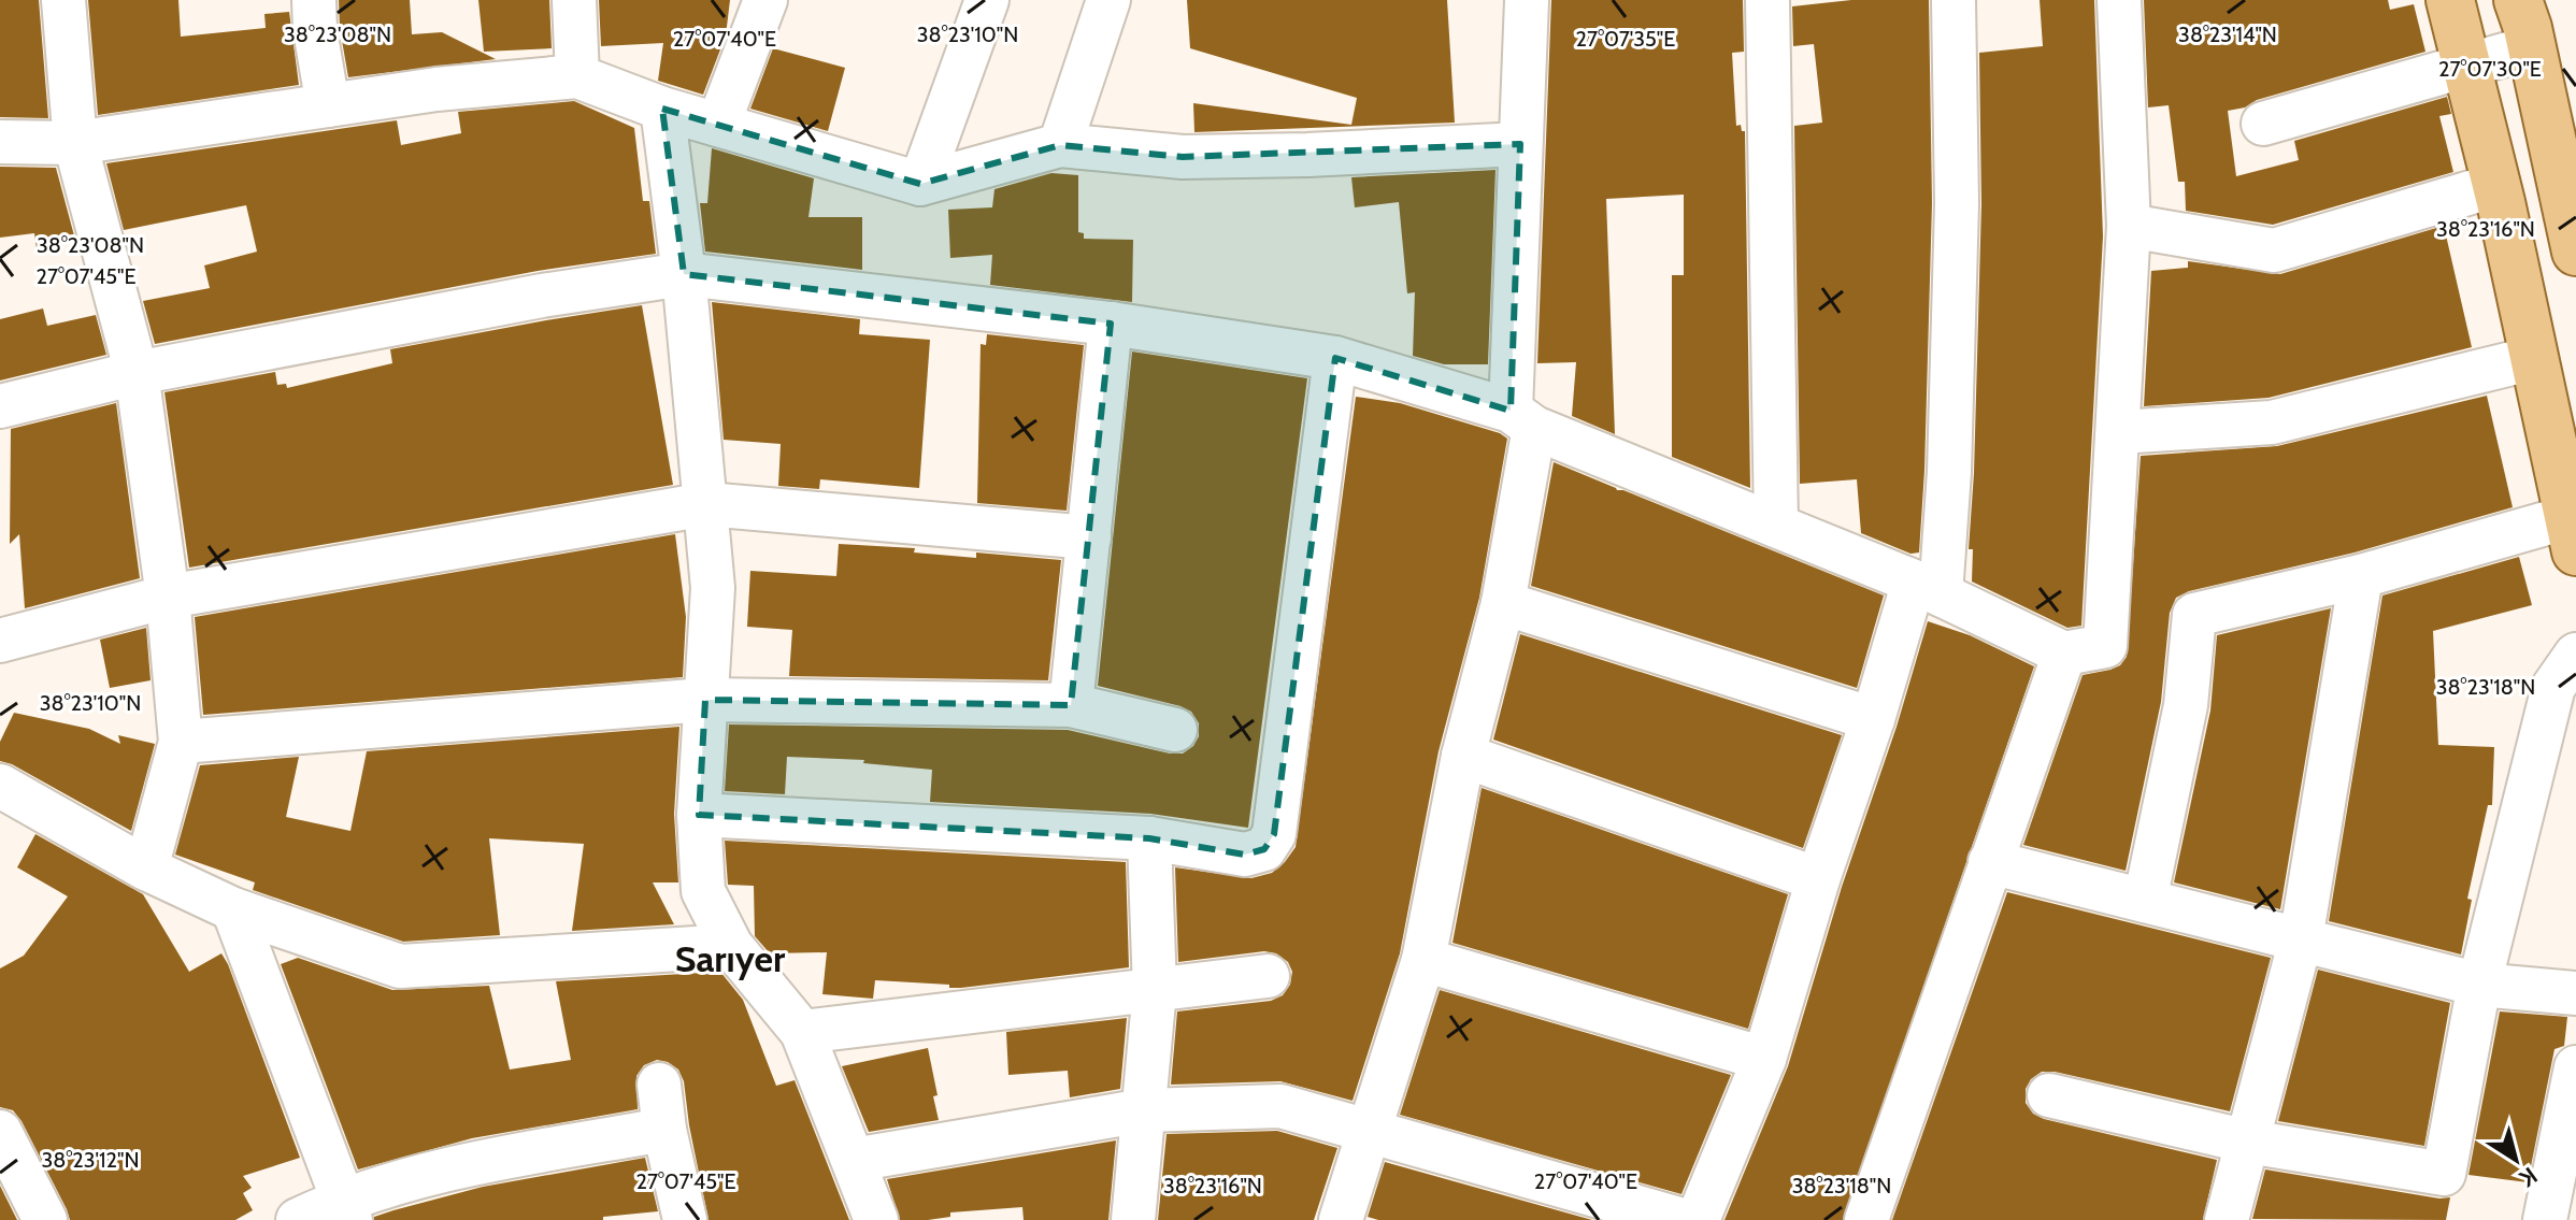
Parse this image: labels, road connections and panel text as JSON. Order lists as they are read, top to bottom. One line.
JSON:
{"districts":["Sarıyer"],"north":"bottom right","coordinates":["38°23'10\"N","38°23'08\"N","38°23'14\"N","27°07'40\"E","27°07'35\"E","27°07'30\"E","38°23'16\"N","27°07'45\"E","38°23'18\"N","38°23'12\"N"]}
